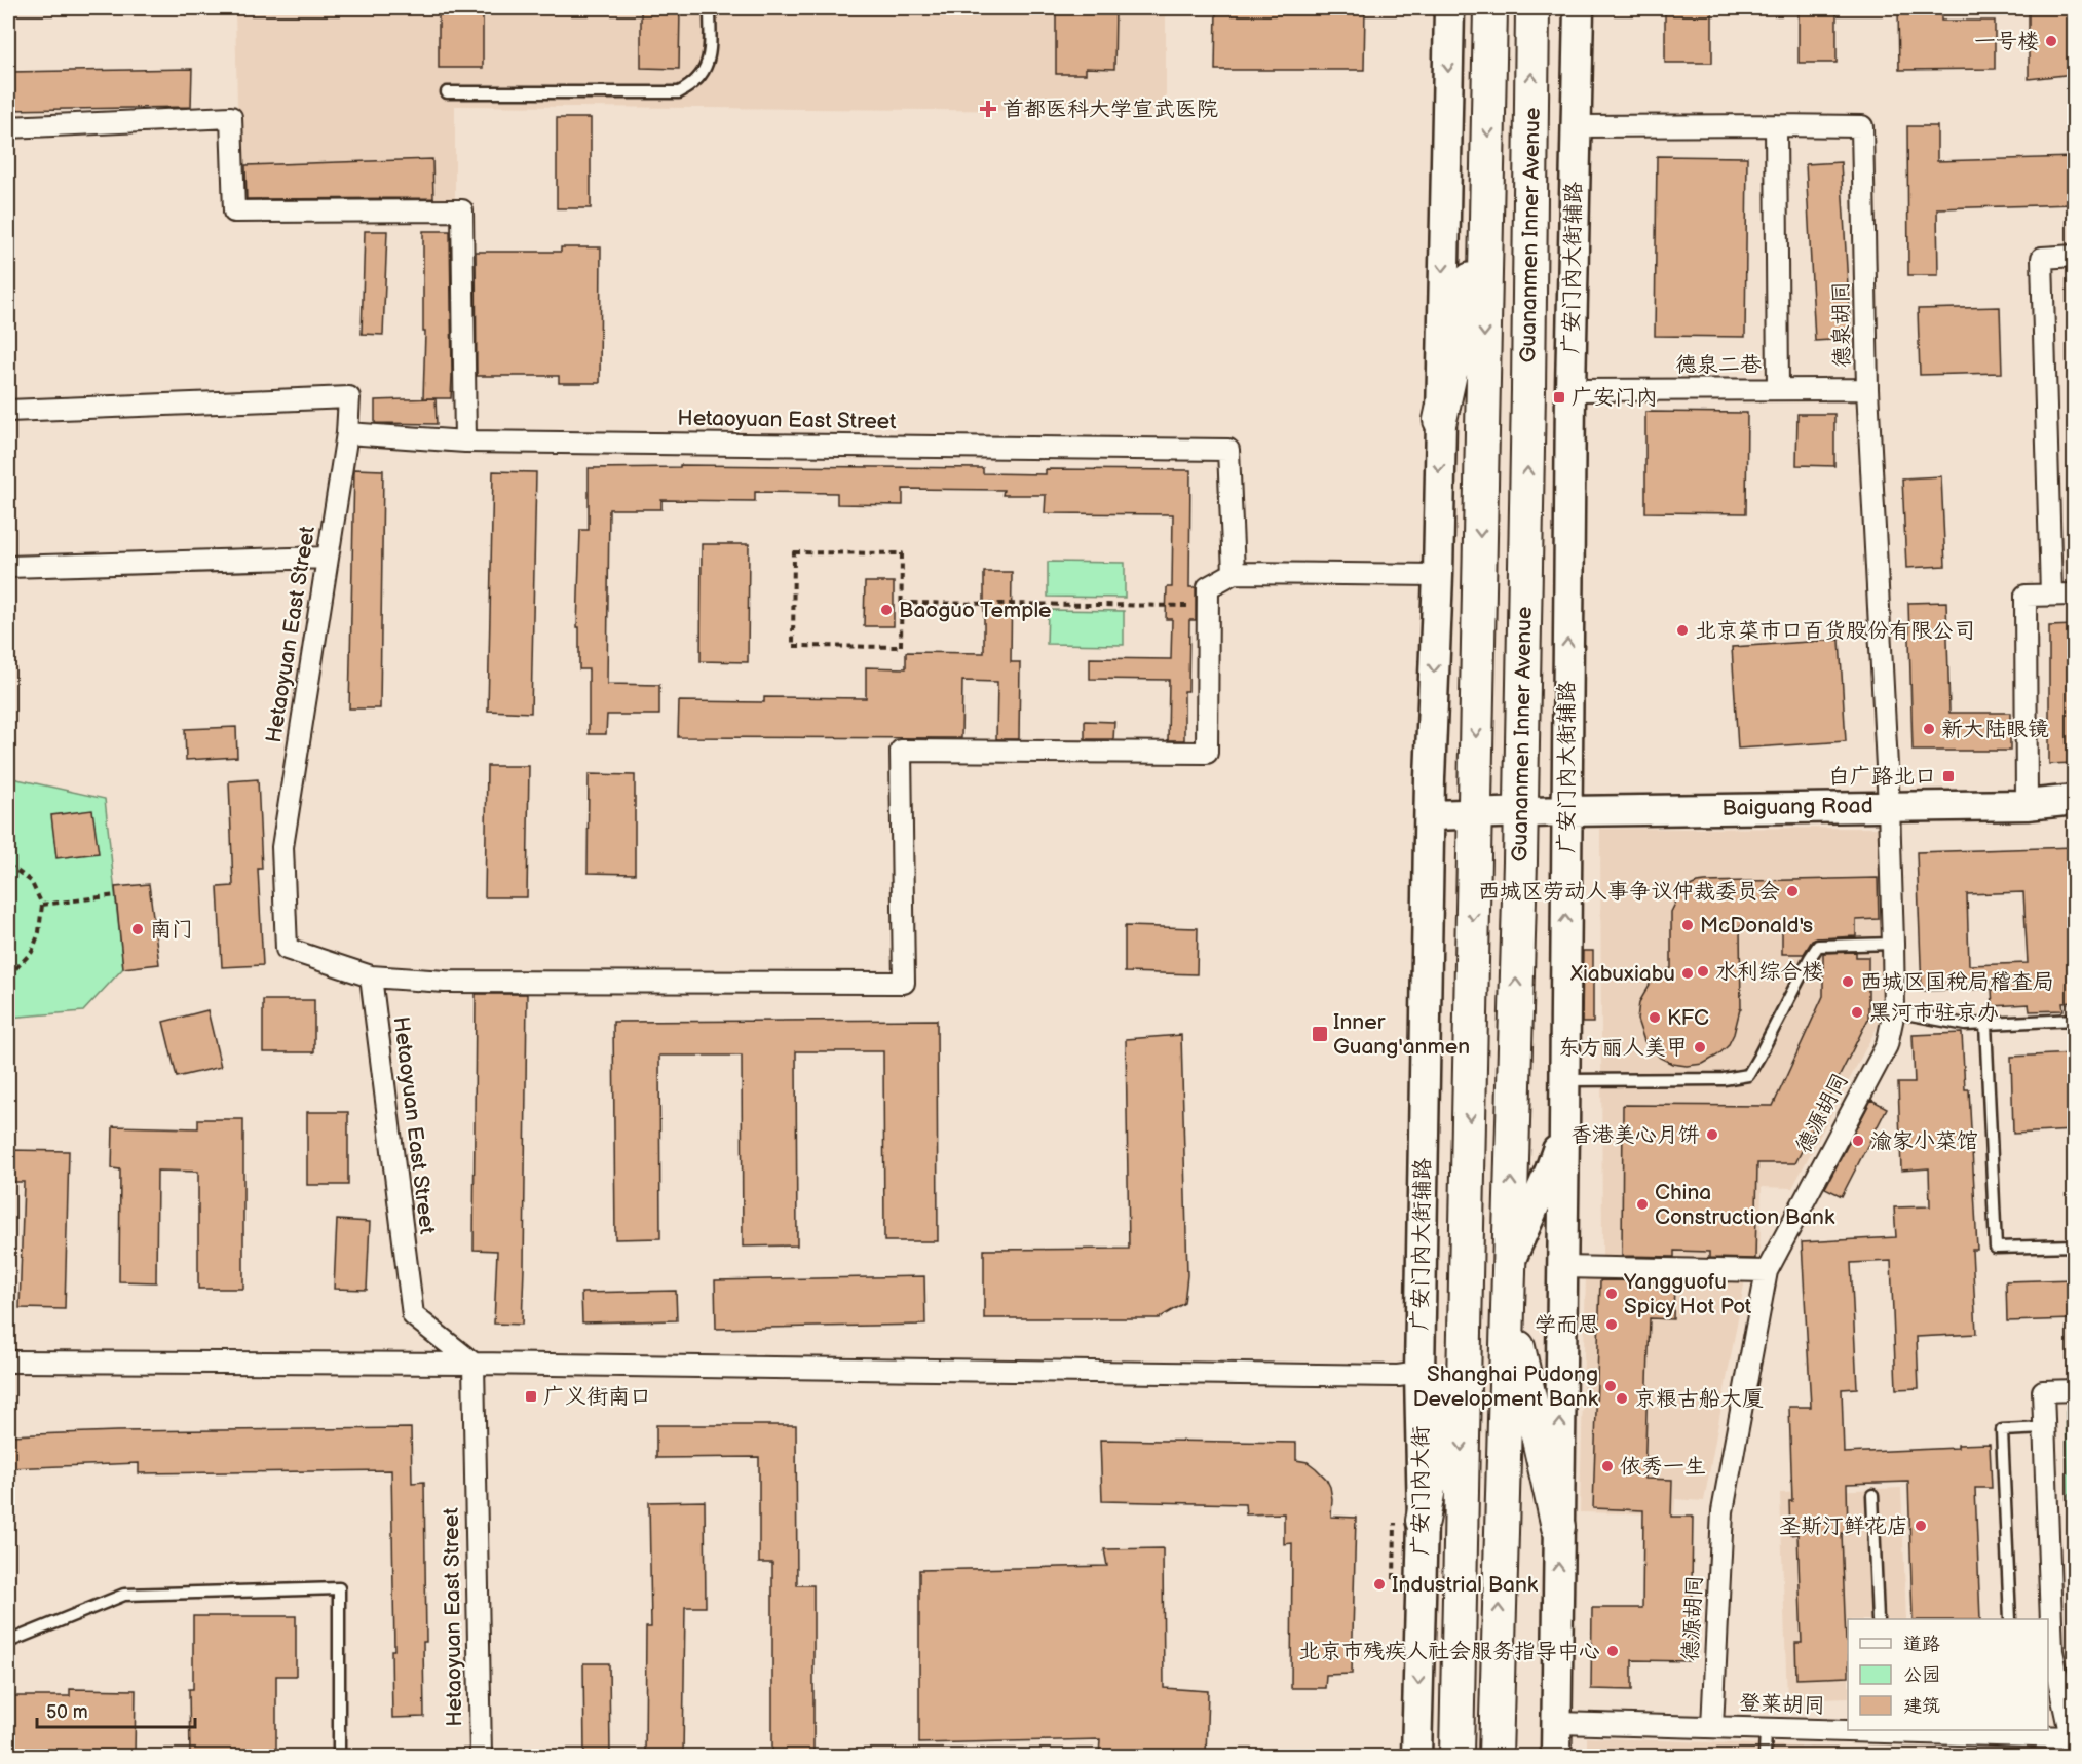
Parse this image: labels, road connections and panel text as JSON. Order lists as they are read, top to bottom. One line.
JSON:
{"streets":{"main road":["Guananmen Inner Avenue"],"street":["广安门内大街辅路","德泉胡同","德泉二巷","Hetaoyuan East Street","Baiguang Road","德源胡同","广安门内大街","登莱胡同"]},"crossings":[["Guananmen Inner Avenue","Baiguang Road"],["广安门内大街辅路","德泉胡同"],["广安门内大街辅路","德泉二巷"],["广安门内大街辅路","Baiguang Road"],["广安门内大街辅路","广安门内大街"],["德泉胡同","德泉二巷"],["德泉胡同","Baiguang Road"],["德泉胡同","德源胡同"],["Baiguang Road","德源胡同"],["德源胡同","登莱胡同"]],"places":{"other":["一号楼","Baoguo Temple","北京菜市口百货股份有限公司","新大陆眼镜","西城区劳动人事争议仲裁委员会","McDonald's","南门","水利综合楼","Xiabuxiabu","西城区国税局稽查局","黑河市驻京办","KFC","东方丽人美甲","香港美心月饼","渝家小菜馆","China Construction Bank","Yangguofu Spicy Hot Pot","学而思","Shanghai Pudong Development Bank","京粮古船大厦","依秀一生","圣斯汀鲜花店","Industrial Bank","北京市残疾人社会服务指导中心"],"health":["首都医科大学宣武医院"],"transit":["广安门内","白广路北口","Inner Guang'anmen","广义街南口"]},"legend":["道路","公园","建筑"],"scale_bar":"50 m"}
